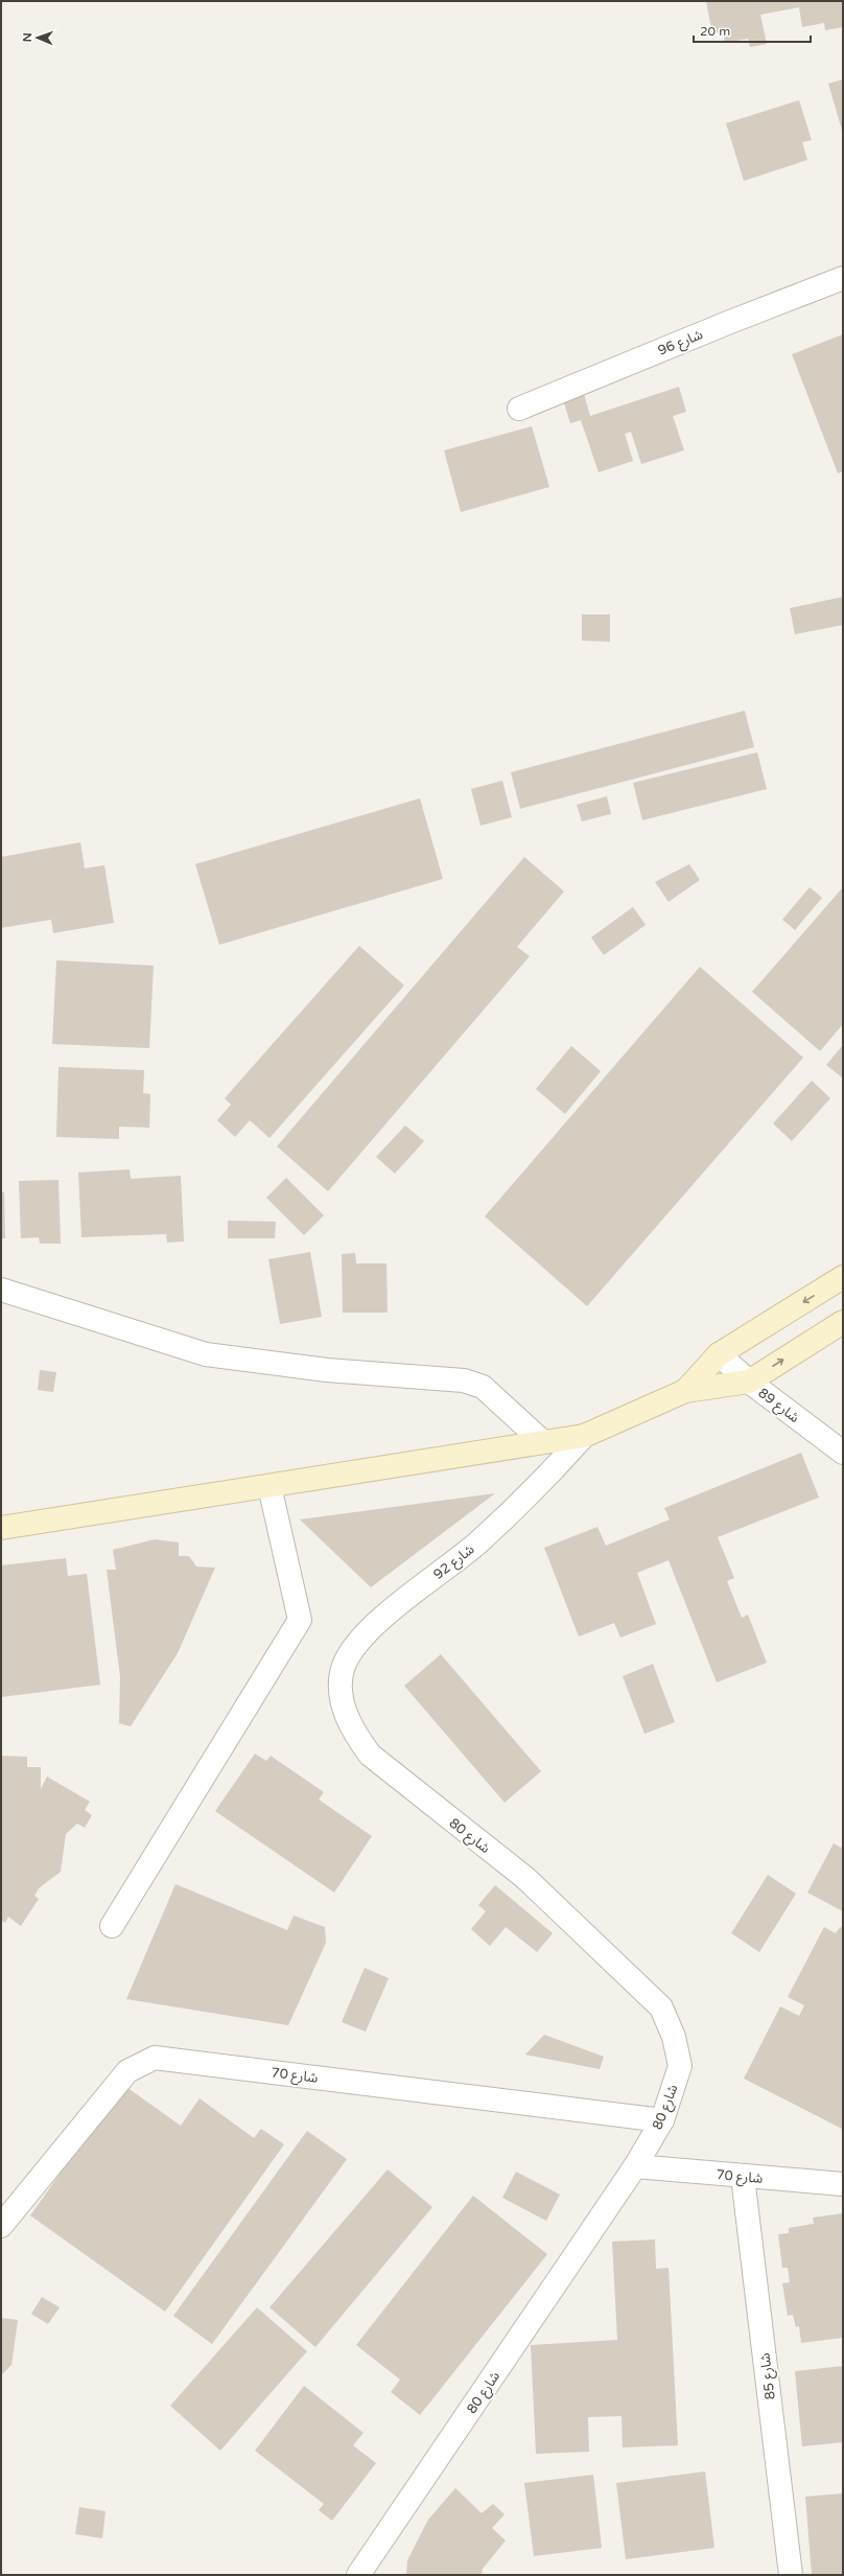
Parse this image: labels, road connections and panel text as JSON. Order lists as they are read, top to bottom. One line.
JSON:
{"streets":{"street":["شارع 96","شارع 89","شارع 92","شارع 80","شارع 70","شارع 85"]},"crossings":[["شارع 92","شارع 80"],["شارع 80","شارع 70"],["شارع 70","شارع 85"]],"scale_bar":"20 m","north":"left"}
